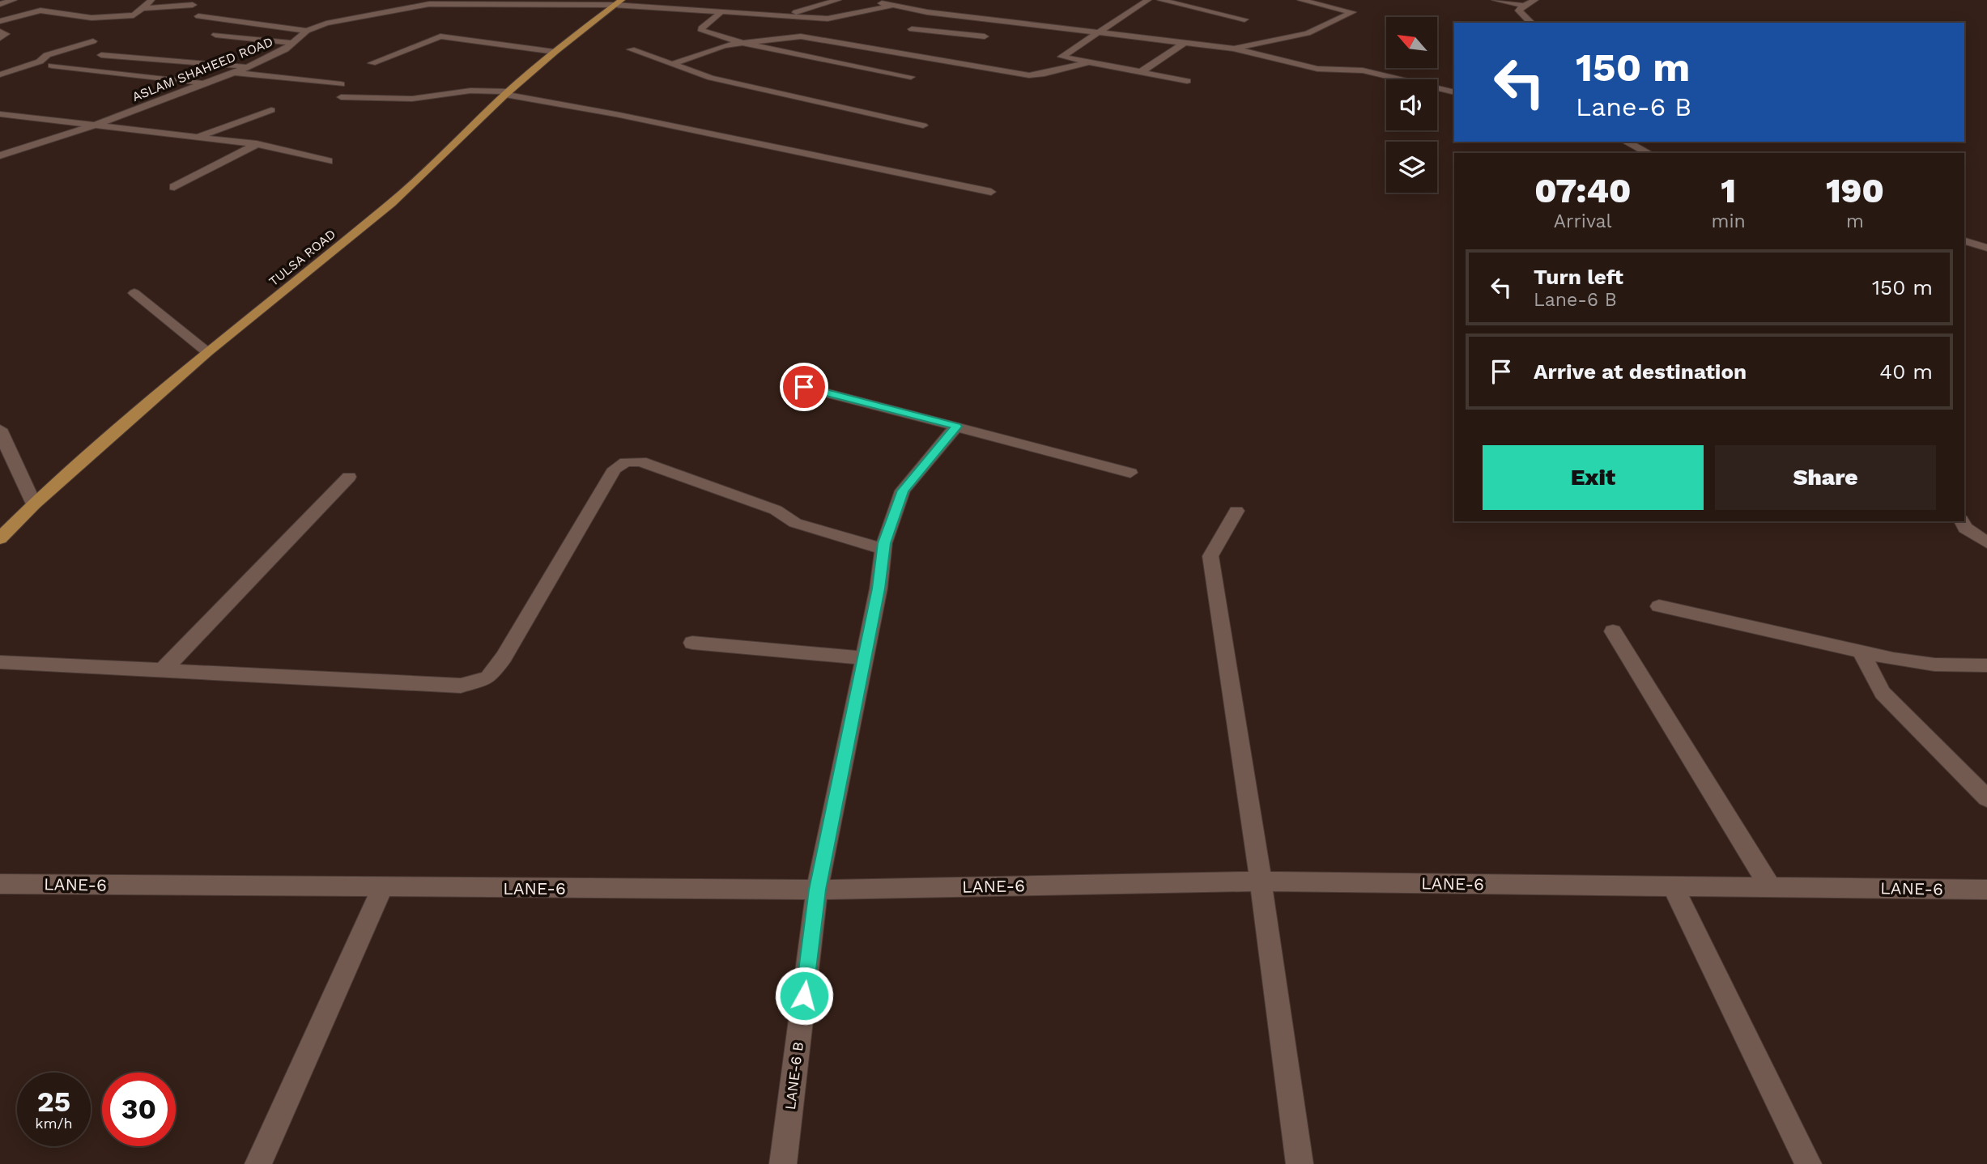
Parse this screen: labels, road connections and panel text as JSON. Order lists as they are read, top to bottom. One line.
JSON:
{"streets":{"main road":["TULSA ROAD"],"street":["ASLAM SHAHEED ROAD","LANE-6","LANE-6 B"]},"crossings":[["ASLAM SHAHEED ROAD","TULSA ROAD"],["LANE-6","LANE-6 B"]],"north":"top left","page":{"turn":["150 m","Lane-6 B"],"eta":["07:40","Arrival","1","min","190","m"],"list":[{"name":"Turn left","note":"Lane-6 B","value":"150 m"},{"name":"Arrive at destination","value":"40 m"}],"buttons":["Exit","Share"],"speed":"25 km/h","limit":"30"}}
